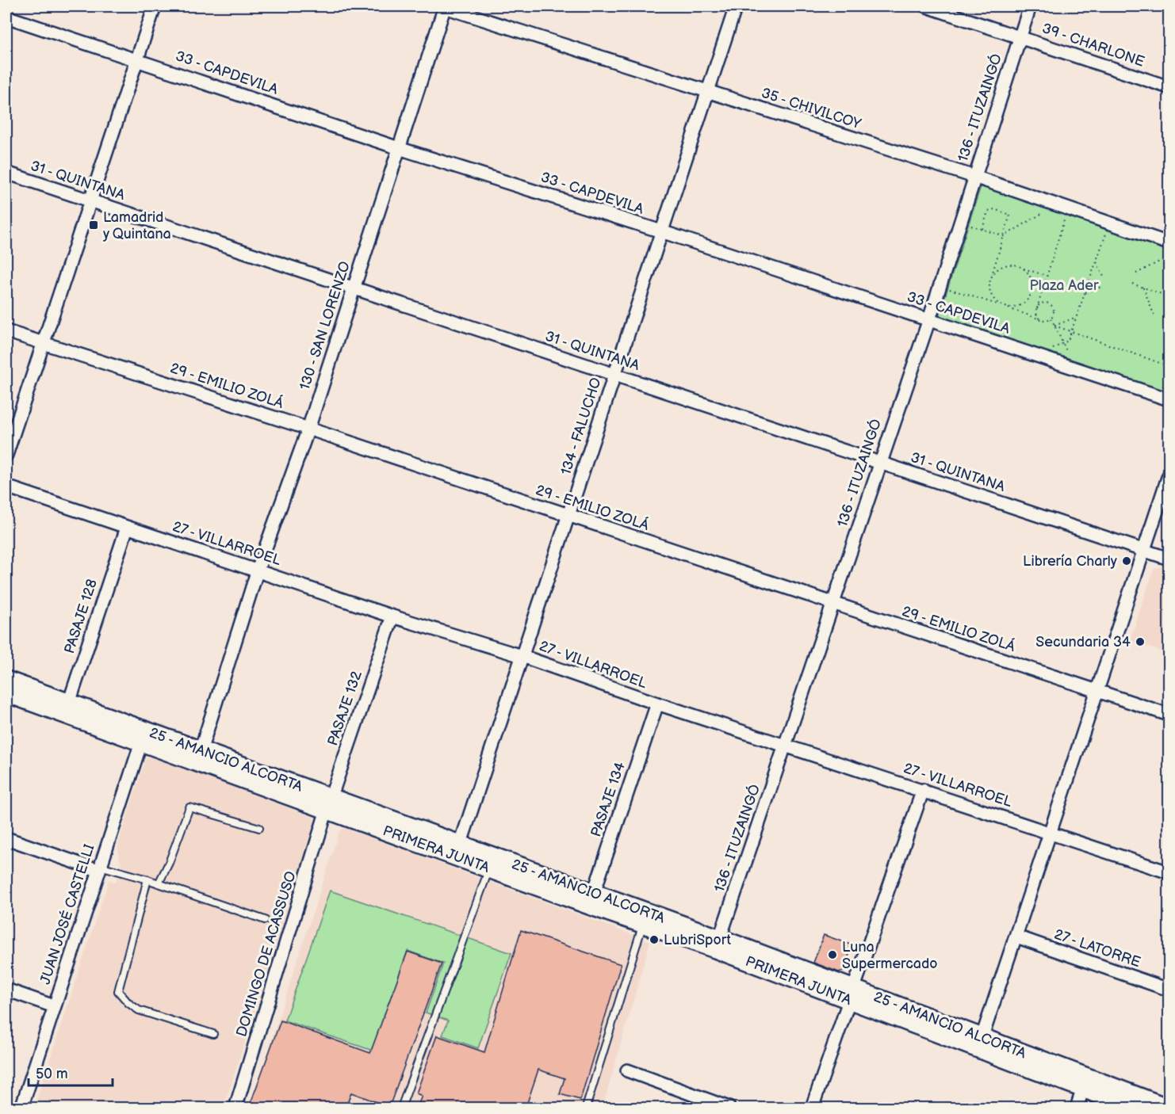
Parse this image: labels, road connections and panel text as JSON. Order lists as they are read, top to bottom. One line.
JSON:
{"streets":{"main road":["25 - AMANCIO ALCORTA","PRIMERA JUNTA"],"street":["39 - CHARLONE","33 - CAPDEVILA","136 - ITUZAINGÓ","35 - CHIVILCOY","31 - QUINTANA","130 - SAN LORENZO","29 - EMILIO ZOLÁ","134 - FALUCHO","27 - VILLARROEL","PASAJE 128","PASAJE 132","PASAJE 134","JUAN JOSÉ CASTELLI","27 - LATORRE","DOMINGO DE ACASSUSO"]},"crossings":[["39 - CHARLONE","136 - ITUZAINGÓ"],["33 - CAPDEVILA","136 - ITUZAINGÓ"],["33 - CAPDEVILA","130 - SAN LORENZO"],["33 - CAPDEVILA","134 - FALUCHO"],["136 - ITUZAINGÓ","35 - CHIVILCOY"],["136 - ITUZAINGÓ","31 - QUINTANA"],["136 - ITUZAINGÓ","29 - EMILIO ZOLÁ"],["136 - ITUZAINGÓ","27 - VILLARROEL"],["136 - ITUZAINGÓ","25 - AMANCIO ALCORTA"],["136 - ITUZAINGÓ","PRIMERA JUNTA"],["35 - CHIVILCOY","130 - SAN LORENZO"],["35 - CHIVILCOY","134 - FALUCHO"],["31 - QUINTANA","130 - SAN LORENZO"],["31 - QUINTANA","134 - FALUCHO"],["130 - SAN LORENZO","29 - EMILIO ZOLÁ"],["130 - SAN LORENZO","27 - VILLARROEL"],["130 - SAN LORENZO","PRIMERA JUNTA"],["29 - EMILIO ZOLÁ","134 - FALUCHO"],["134 - FALUCHO","27 - VILLARROEL"],["134 - FALUCHO","25 - AMANCIO ALCORTA"],["134 - FALUCHO","PRIMERA JUNTA"],["27 - VILLARROEL","PASAJE 128"],["27 - VILLARROEL","PASAJE 132"],["27 - VILLARROEL","PASAJE 134"],["PASAJE 128","PRIMERA JUNTA"],["PASAJE 132","PRIMERA JUNTA"],["PASAJE 132","DOMINGO DE ACASSUSO"],["25 - AMANCIO ALCORTA","PASAJE 134"],["25 - AMANCIO ALCORTA","PRIMERA JUNTA"],["PASAJE 134","PRIMERA JUNTA"],["PRIMERA JUNTA","JUAN JOSÉ CASTELLI"],["PRIMERA JUNTA","DOMINGO DE ACASSUSO"]],"parks":["Plaza Ader"],"places":{"transit":["Lamadrid y Quintana"],"other":["Librería Charly","Secundaria 34","LubriSport","Luna Supermercado"]},"scale_bar":"50 m"}
